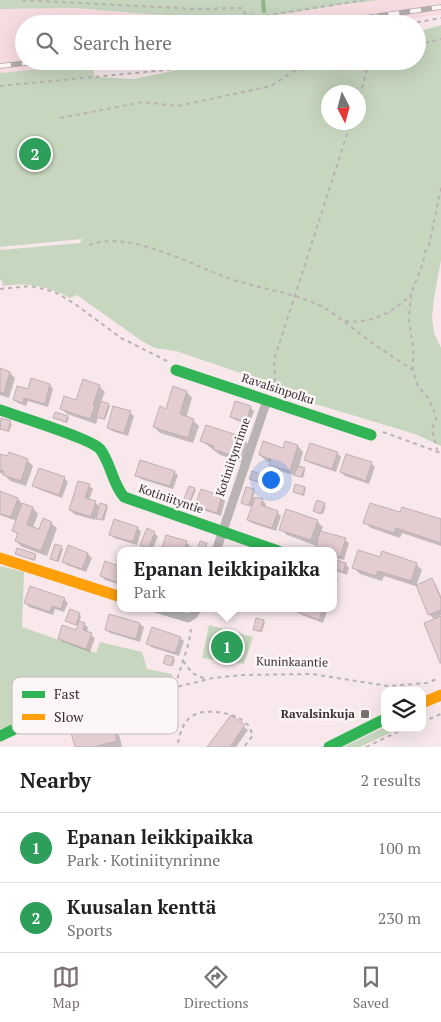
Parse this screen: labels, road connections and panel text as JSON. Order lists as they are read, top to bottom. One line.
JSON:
{"streets":{"street":["Ravalsinpolku","Kotiniitynrinne","Kotiniityntie"],"path":["Kuninkaantie"]},"crossings":[["Ravalsinpolku","Kotiniitynrinne"],["Kotiniitynrinne","Kotiniityntie"]],"places":{"transit":["Ravalsinkuja"]},"legend":["Fast","Slow"],"north":"bottom","page":{"search":"Search here","pins":["2","1"],"popup":["Epanan leikkipaikka","Park"],"heading":["Nearby","2 results"],"list":[{"mark":"1","name":"Epanan leikkipaikka","note":"Park · Kotiniitynrinne","value":"100 m"},{"mark":"2","name":"Kuusalan kenttä","note":"Sports","value":"230 m"}],"nav":["Map","Directions","Saved"]}}
